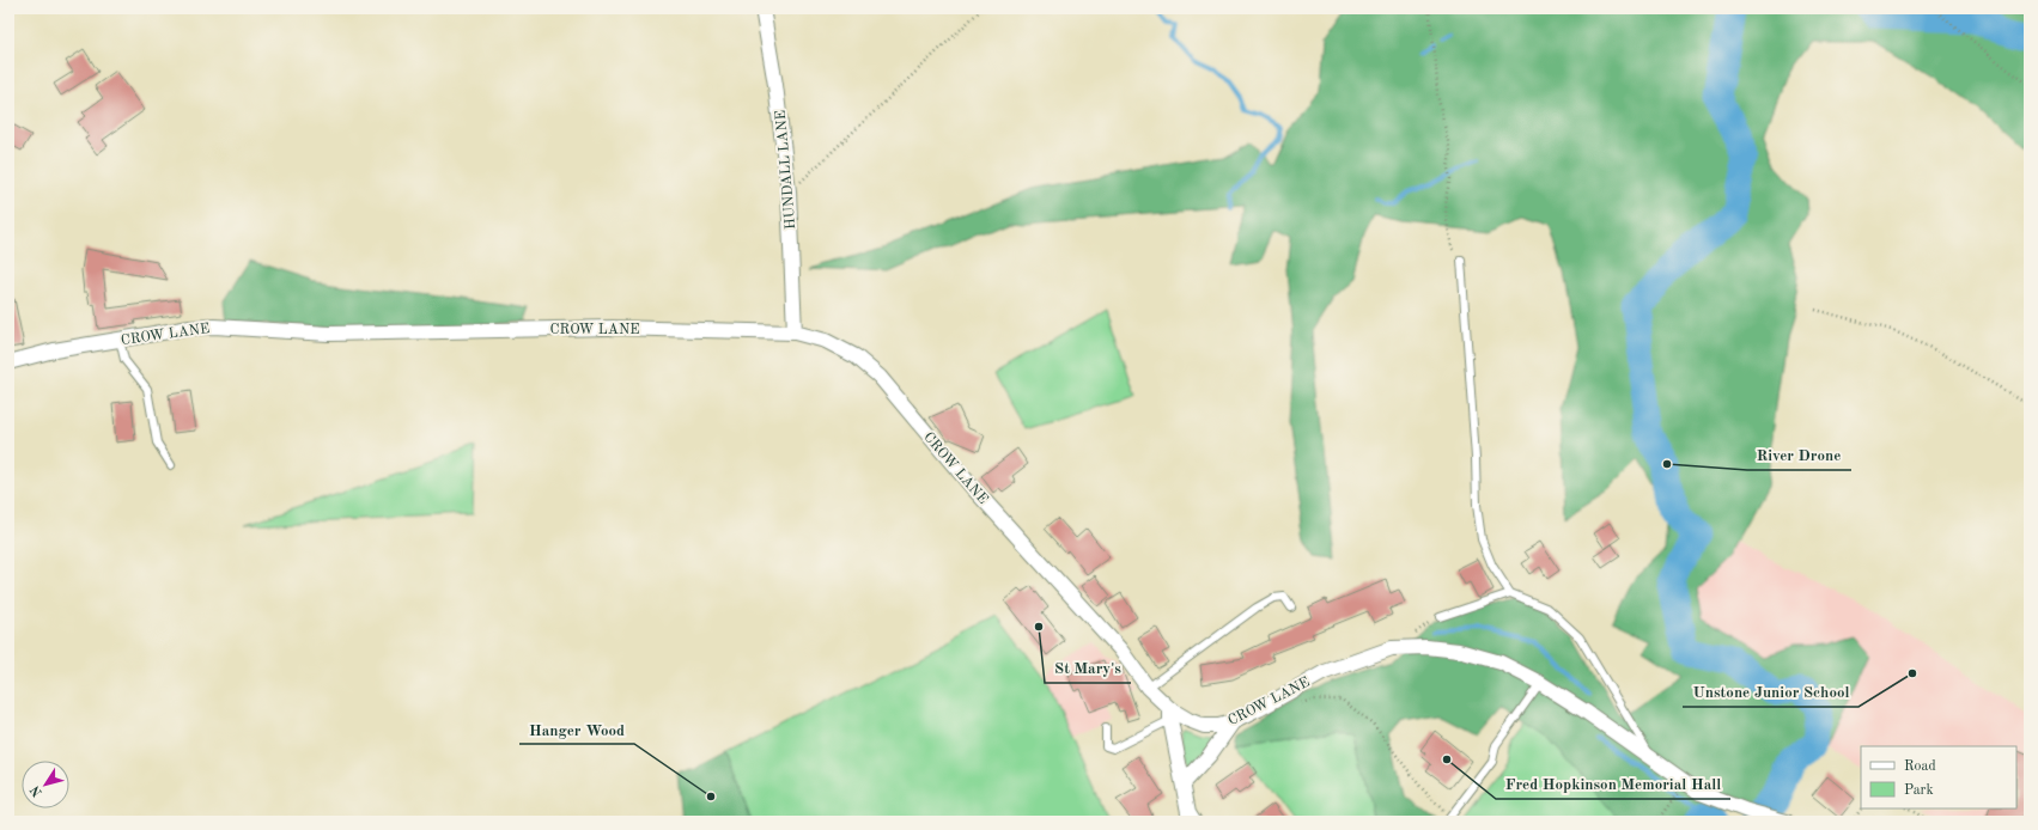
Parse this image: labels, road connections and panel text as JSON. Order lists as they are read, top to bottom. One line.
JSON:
{"streets":{"street":["HUNDALL LANE","CROW LANE"]},"crossings":[["HUNDALL LANE","CROW LANE"]],"places":["River Drone","St Mary's","Unstone Junior School","Fred Hopkinson Memorial Hall","Hanger Wood"],"legend":["Road","Park"],"north":"bottom left"}
